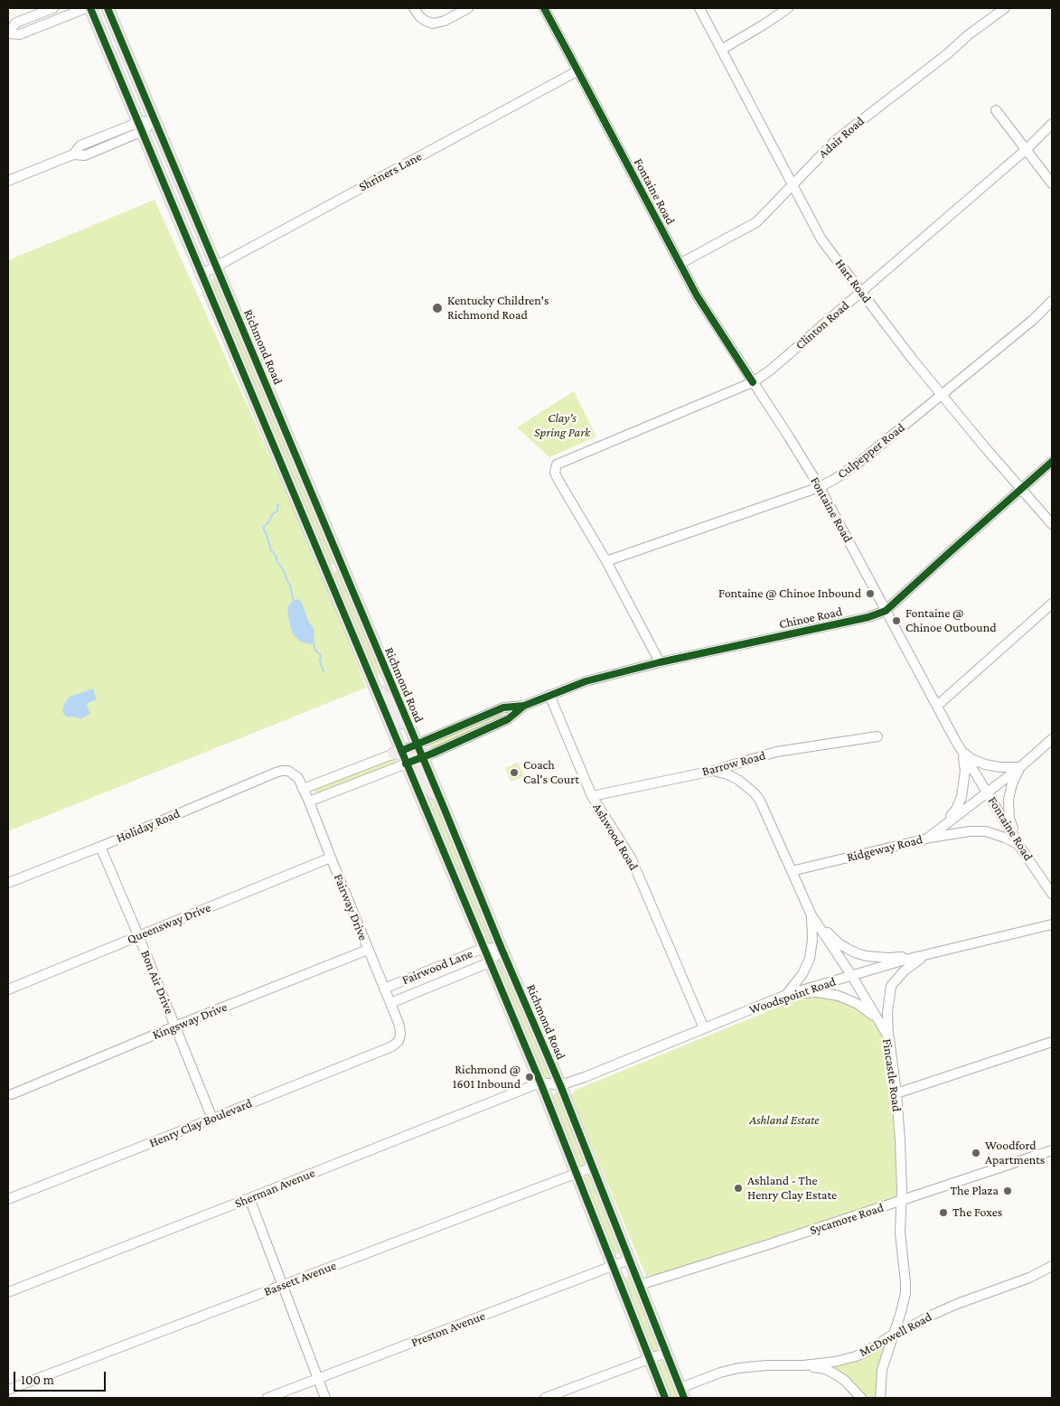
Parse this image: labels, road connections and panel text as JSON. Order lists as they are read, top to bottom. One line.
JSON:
{"streets":{"main road":["Richmond Road"],"street":["Adair Road","Shriners Lane","Fontaine Road","Hart Road","Clinton Road","Culpepper Road","Chinoe Road","Barrow Road","Holiday Road","Ashwood Road","Ridgeway Road","Fairway Drive","Queensway Drive","Fairwood Lane","Bon Air Drive","Woodspoint Road","Kingsway Drive","Fincastle Road","Henry Clay Boulevard","Sherman Avenue","Sycamore Road","Bassett Avenue","Preston Avenue","McDowell Road"]},"crossings":[["Adair Road","Fontaine Road"],["Adair Road","Hart Road"],["Shriners Lane","Fontaine Road"],["Shriners Lane","Richmond Road"],["Fontaine Road","Clinton Road"],["Fontaine Road","Culpepper Road"],["Fontaine Road","Chinoe Road"],["Fontaine Road","Ridgeway Road"],["Hart Road","Clinton Road"],["Hart Road","Culpepper Road"],["Hart Road","Chinoe Road"],["Clinton Road","Culpepper Road"],["Richmond Road","Chinoe Road"],["Richmond Road","Fairwood Lane"],["Richmond Road","Woodspoint Road"],["Richmond Road","Sherman Avenue"],["Richmond Road","Sycamore Road"],["Richmond Road","Bassett Avenue"],["Richmond Road","Preston Avenue"],["Richmond Road","McDowell Road"],["Chinoe Road","Ashwood Road"],["Barrow Road","Ashwood Road"],["Barrow Road","Fincastle Road"],["Holiday Road","Fairway Drive"],["Holiday Road","Bon Air Drive"],["Ashwood Road","Woodspoint Road"],["Ridgeway Road","Fincastle Road"],["Fairway Drive","Queensway Drive"],["Fairway Drive","Fairwood Lane"],["Fairway Drive","Kingsway Drive"],["Fairway Drive","Henry Clay Boulevard"],["Queensway Drive","Bon Air Drive"],["Bon Air Drive","Kingsway Drive"],["Bon Air Drive","Henry Clay Boulevard"],["Woodspoint Road","Fincastle Road"],["Woodspoint Road","Sherman Avenue"],["Fincastle Road","Sycamore Road"],["Fincastle Road","McDowell Road"]],"parks":["Clay's Spring Park","Ashland Estate"],"places":["Kentucky Children's Richmond Road","Fontaine @ Chinoe Inbound","Fontaine @ Chinoe Outbound","Coach Cal's Court","Richmond @ 1601 Inbound","Woodford Apartments","Ashland - The Henry Clay Estate","The Plaza","The Foxes"],"scale_bar":"100 m"}
